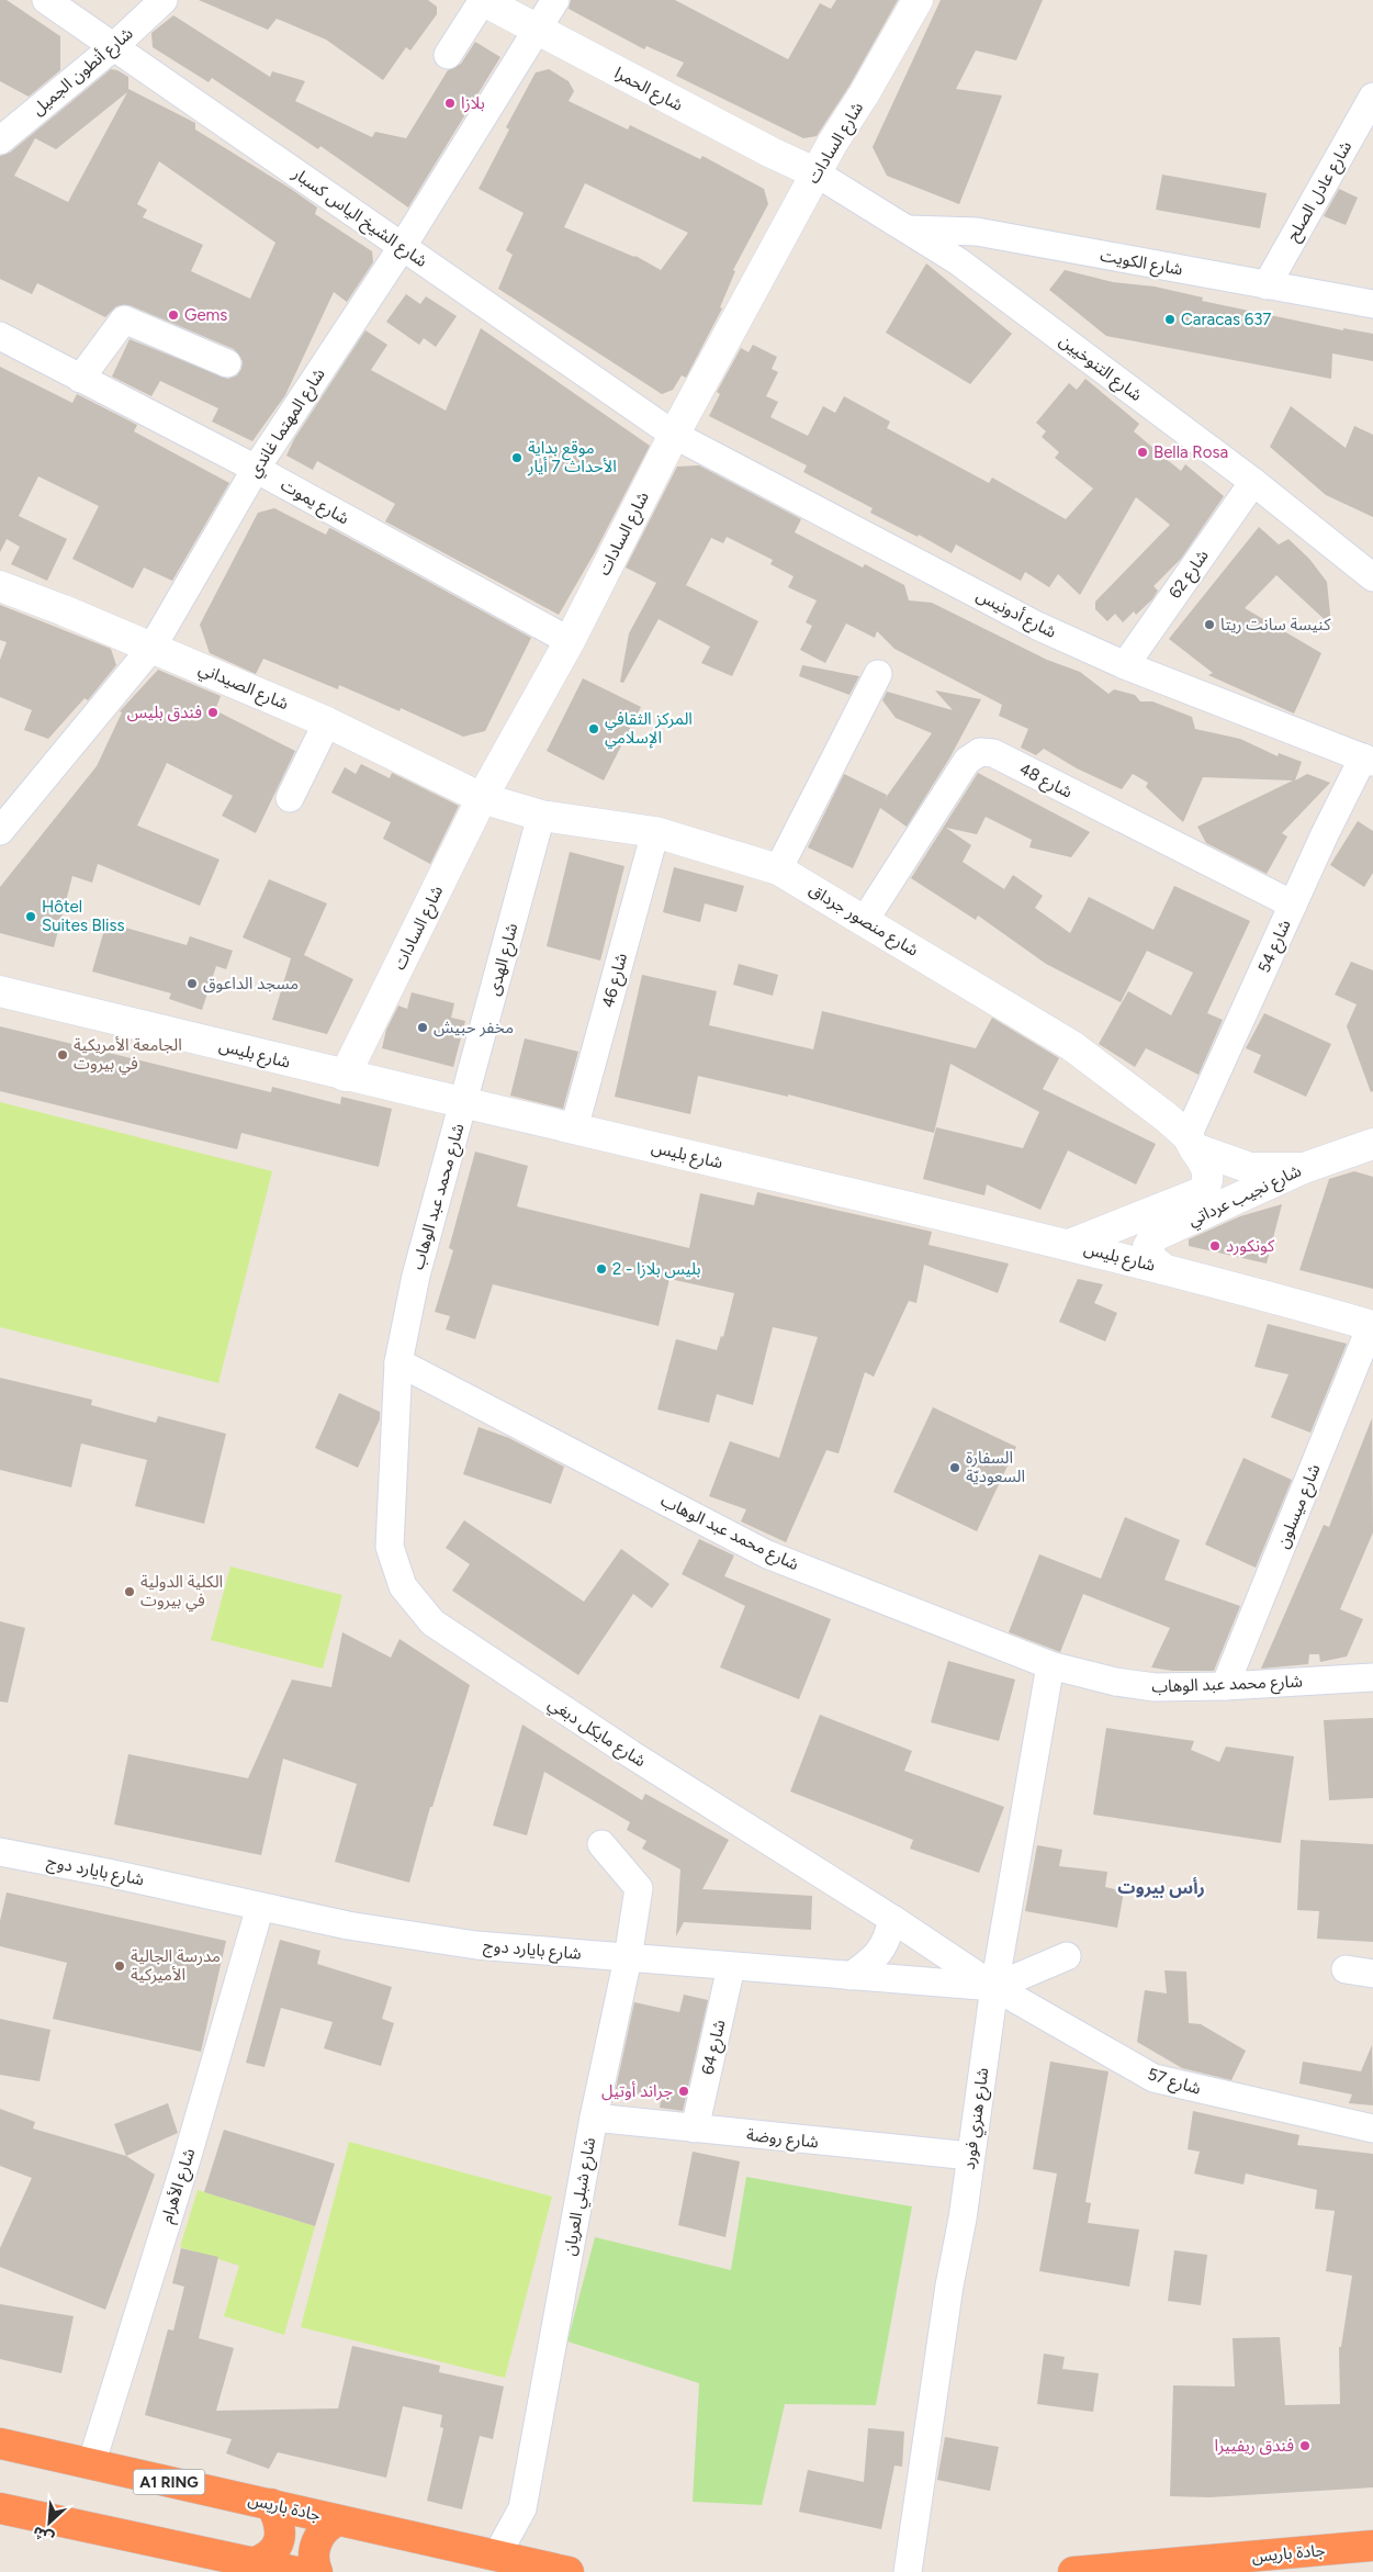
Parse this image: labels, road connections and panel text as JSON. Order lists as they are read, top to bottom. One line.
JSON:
{"streets":{"highway":["A1 RING","جادة باريس"],"street":["شارع أنطون الجميل","شارع الحمرا","شارع السادات","شارع عادل الصلح","شارع الشيخ الياس كسبار","شارع الكويت","شارع التنوخيين","شارع المهتما غاندي","شارع يموت","شارع 62","شارع أدونيس","شارع الصيداني","شارع 48","شارع منصور جرداق","شارع 54","شارع الهدى","شارع 46","شارع بليس","شارع نجيب عرداتي","شارع محمد عبد الوهاب","شارع ميسلون","شارع مايكل دبغي","شارع بايارد دوج","شارع 64","شارع 57","شارع هنري فورد","شارع روضة","شارع الأهرام","شارع شبلي العريان"]},"crossings":[["شارع أنطون الجميل","شارع الشيخ الياس كسبار"],["شارع الحمرا","شارع السادات"],["شارع الحمرا","شارع التنوخيين"],["شارع الحمرا","شارع المهتما غاندي"],["شارع السادات","شارع الشيخ الياس كسبار"],["شارع السادات","شارع التنوخيين"],["شارع السادات","شارع يموت"],["شارع السادات","شارع أدونيس"],["شارع السادات","شارع الصيداني"],["شارع السادات","شارع منصور جرداق"],["شارع السادات","شارع بليس"],["شارع عادل الصلح","شارع الكويت"],["شارع الشيخ الياس كسبار","شارع المهتما غاندي"],["شارع الشيخ الياس كسبار","شارع أدونيس"],["شارع الكويت","شارع التنوخيين"],["شارع التنوخيين","شارع 62"],["شارع المهتما غاندي","شارع يموت"],["شارع المهتما غاندي","شارع الصيداني"],["شارع 62","شارع أدونيس"],["شارع أدونيس","شارع 54"],["شارع الصيداني","شارع منصور جرداق"],["شارع 48","شارع منصور جرداق"],["شارع 48","شارع 54"],["شارع منصور جرداق","شارع 54"],["شارع منصور جرداق","شارع الهدى"],["شارع منصور جرداق","شارع 46"],["شارع منصور جرداق","شارع بليس"],["شارع منصور جرداق","شارع نجيب عرداتي"],["شارع الهدى","شارع بليس"],["شارع الهدى","شارع محمد عبد الوهاب"],["شارع 46","شارع بليس"],["شارع بليس","شارع نجيب عرداتي"],["شارع بليس","شارع محمد عبد الوهاب"],["شارع بليس","شارع ميسلون"],["شارع محمد عبد الوهاب","شارع ميسلون"],["شارع محمد عبد الوهاب","شارع مايكل دبغي"],["شارع محمد عبد الوهاب","شارع هنري فورد"],["شارع مايكل دبغي","شارع بايارد دوج"],["شارع مايكل دبغي","شارع 57"],["شارع مايكل دبغي","شارع هنري فورد"],["شارع بايارد دوج","شارع 64"],["شارع بايارد دوج","شارع 57"],["شارع بايارد دوج","شارع هنري فورد"],["شارع بايارد دوج","شارع الأهرام"],["شارع بايارد دوج","شارع شبلي العريان"],["شارع 64","شارع روضة"],["شارع 57","شارع هنري فورد"],["شارع هنري فورد","شارع روضة"],["شارع روضة","شارع شبلي العريان"],["شارع الأهرام","جادة باريس"],["شارع شبلي العريان","جادة باريس"]],"districts":["رأس بيروت"],"places":["بلازا","Gems","Caracas 637","Bella Rosa","موقع بداية الأحداث 7 أيار","كنيسة سانت ريتا","فندق بليس","المركز الثقافي الإسلامي","Hôtel Suites Bliss","مسجد الداعوق","مخفر حبيش","الجامعة الأمريكية في بيروت","كونكورد","2 - بليس بلازا","السفارة السعوديّة","الكلية الدولية في بيروت","مدرسة الجالية الأميركية","جراند أوتيل","فندق ريفييرا"],"north":"bottom left"}
